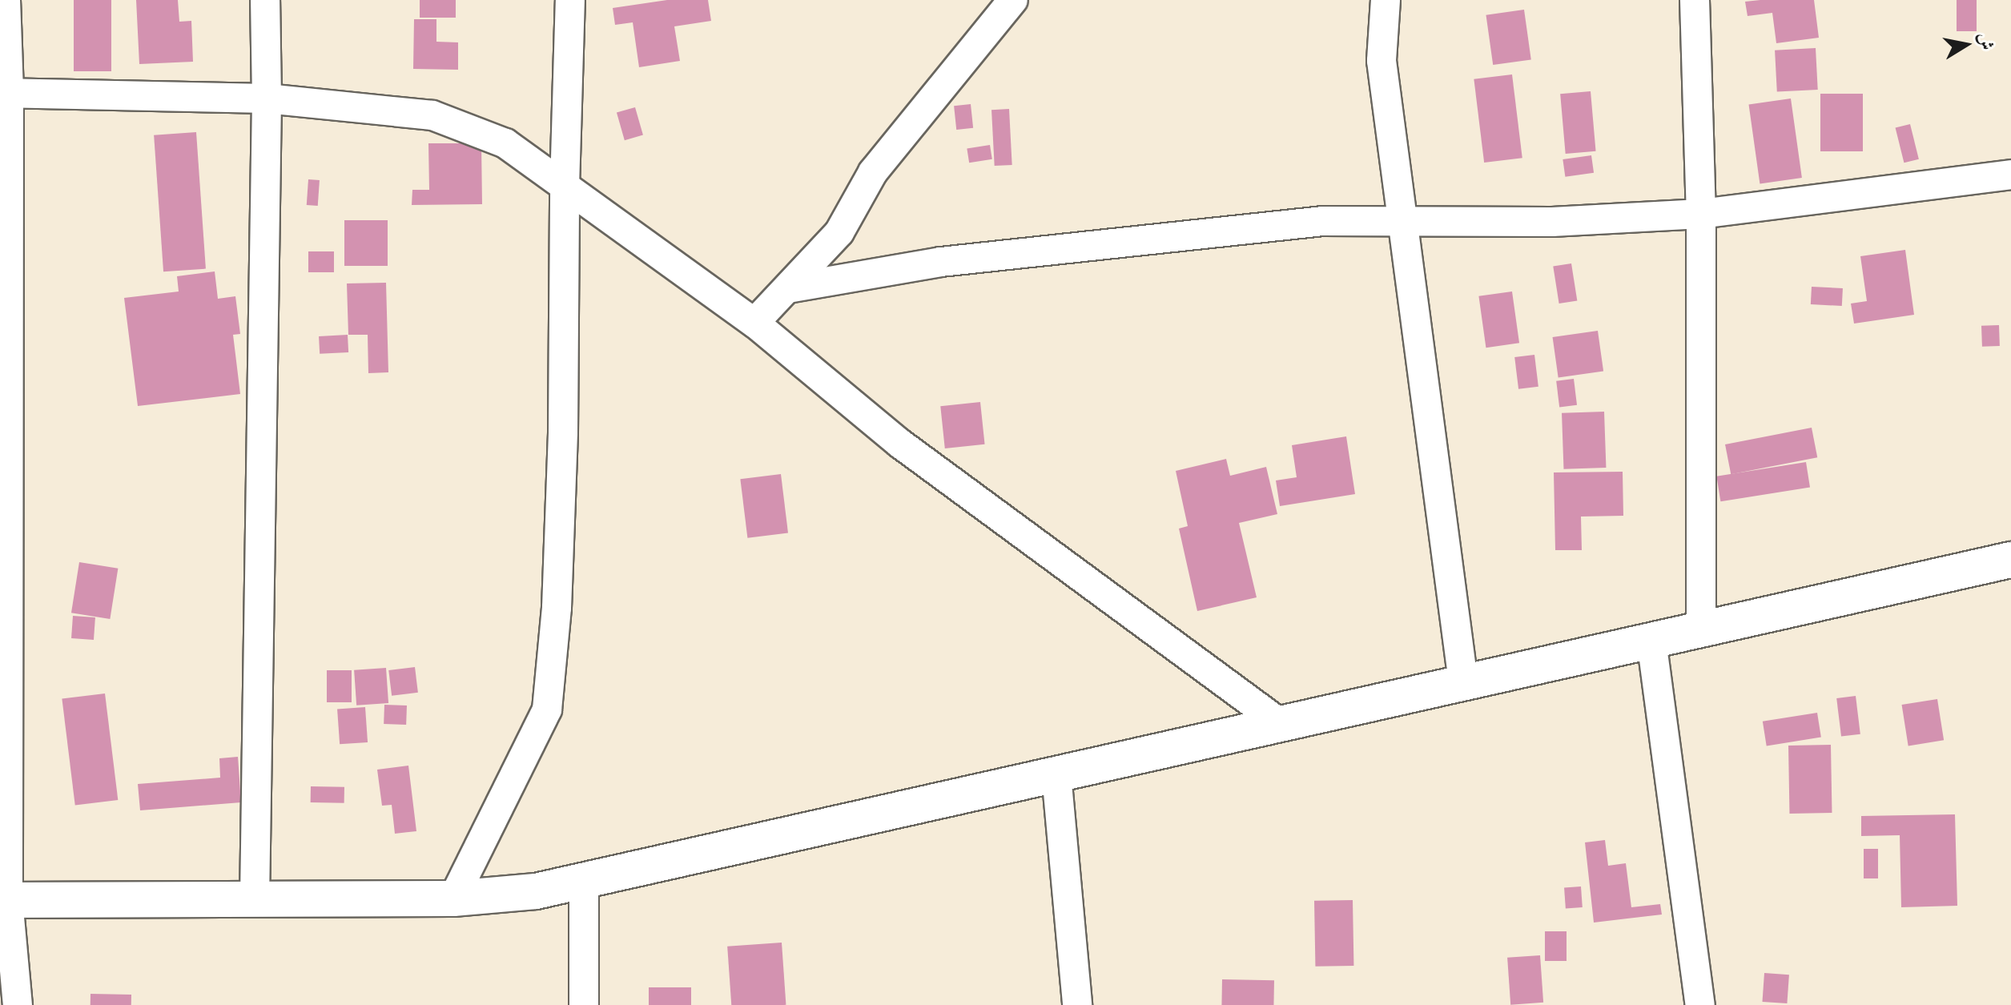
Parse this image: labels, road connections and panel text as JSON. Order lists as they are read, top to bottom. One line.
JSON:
{"north":"right"}
